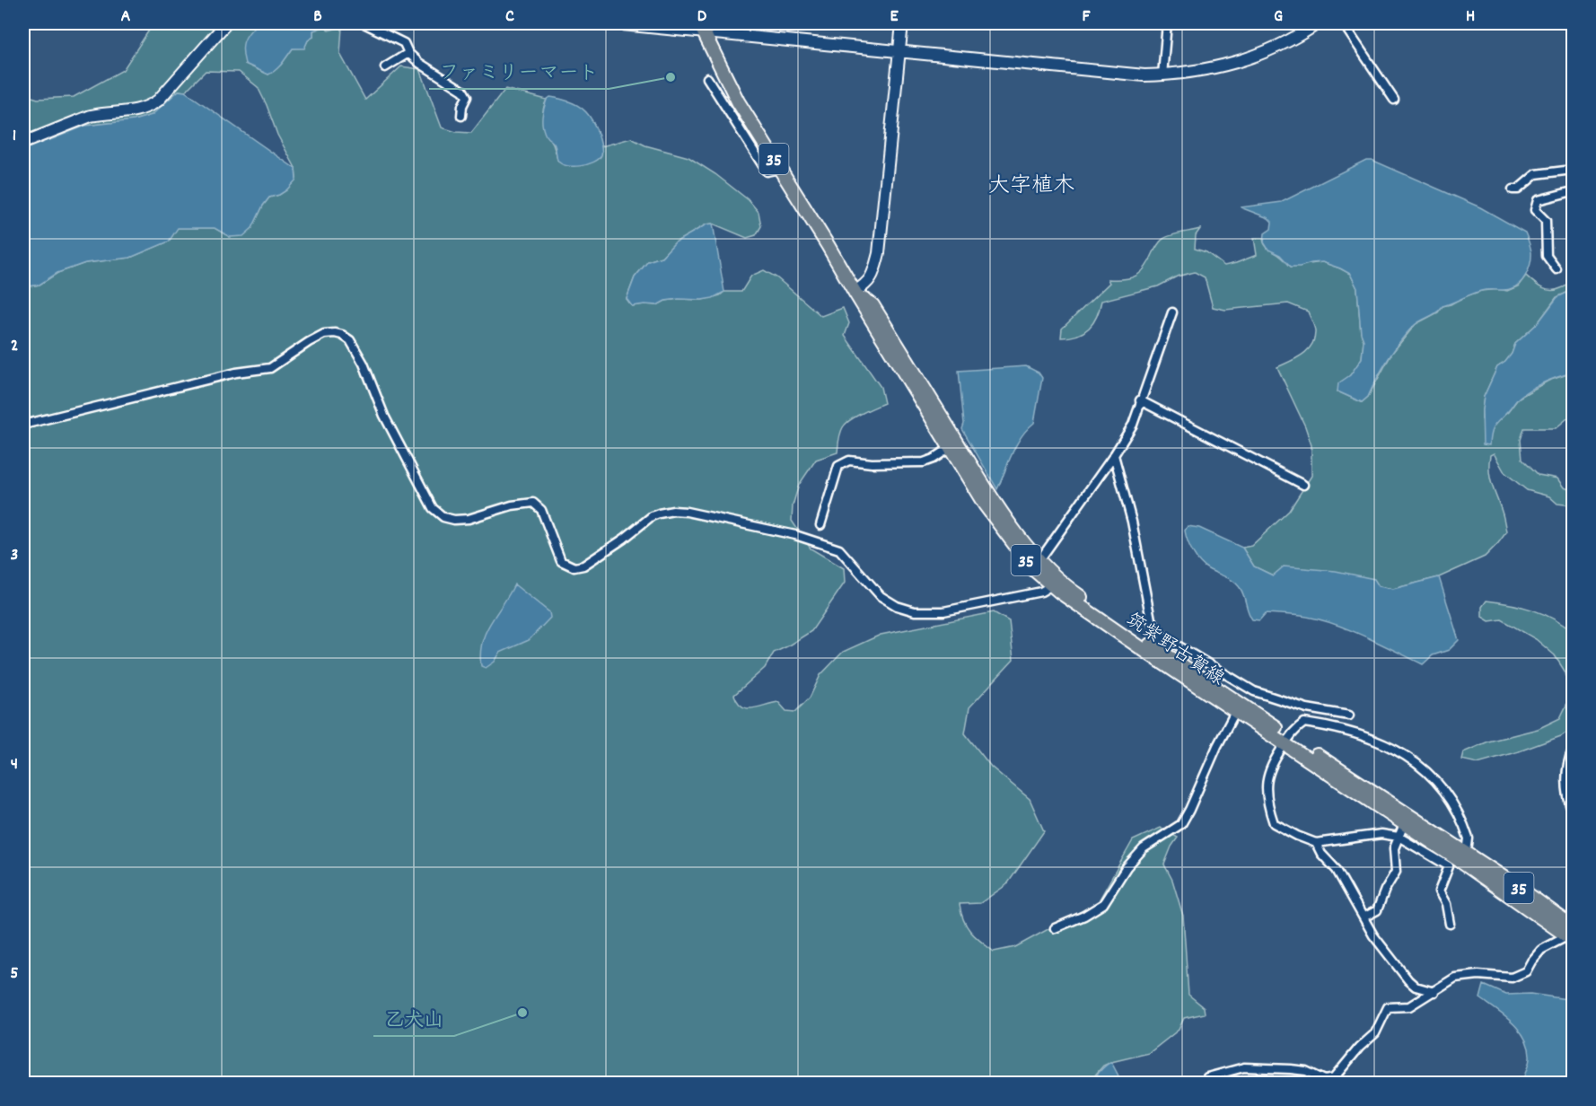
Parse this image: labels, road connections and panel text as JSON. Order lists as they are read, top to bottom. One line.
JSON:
{"streets":{"main road":["35","筑紫野古賀線"]},"districts":["大字植木"],"places":["ファミリーマート","乙犬山"],"grid":{"columns":["A","B","C","D","E","F","G","H"],"rows":["1","2","3","4","5"]}}
